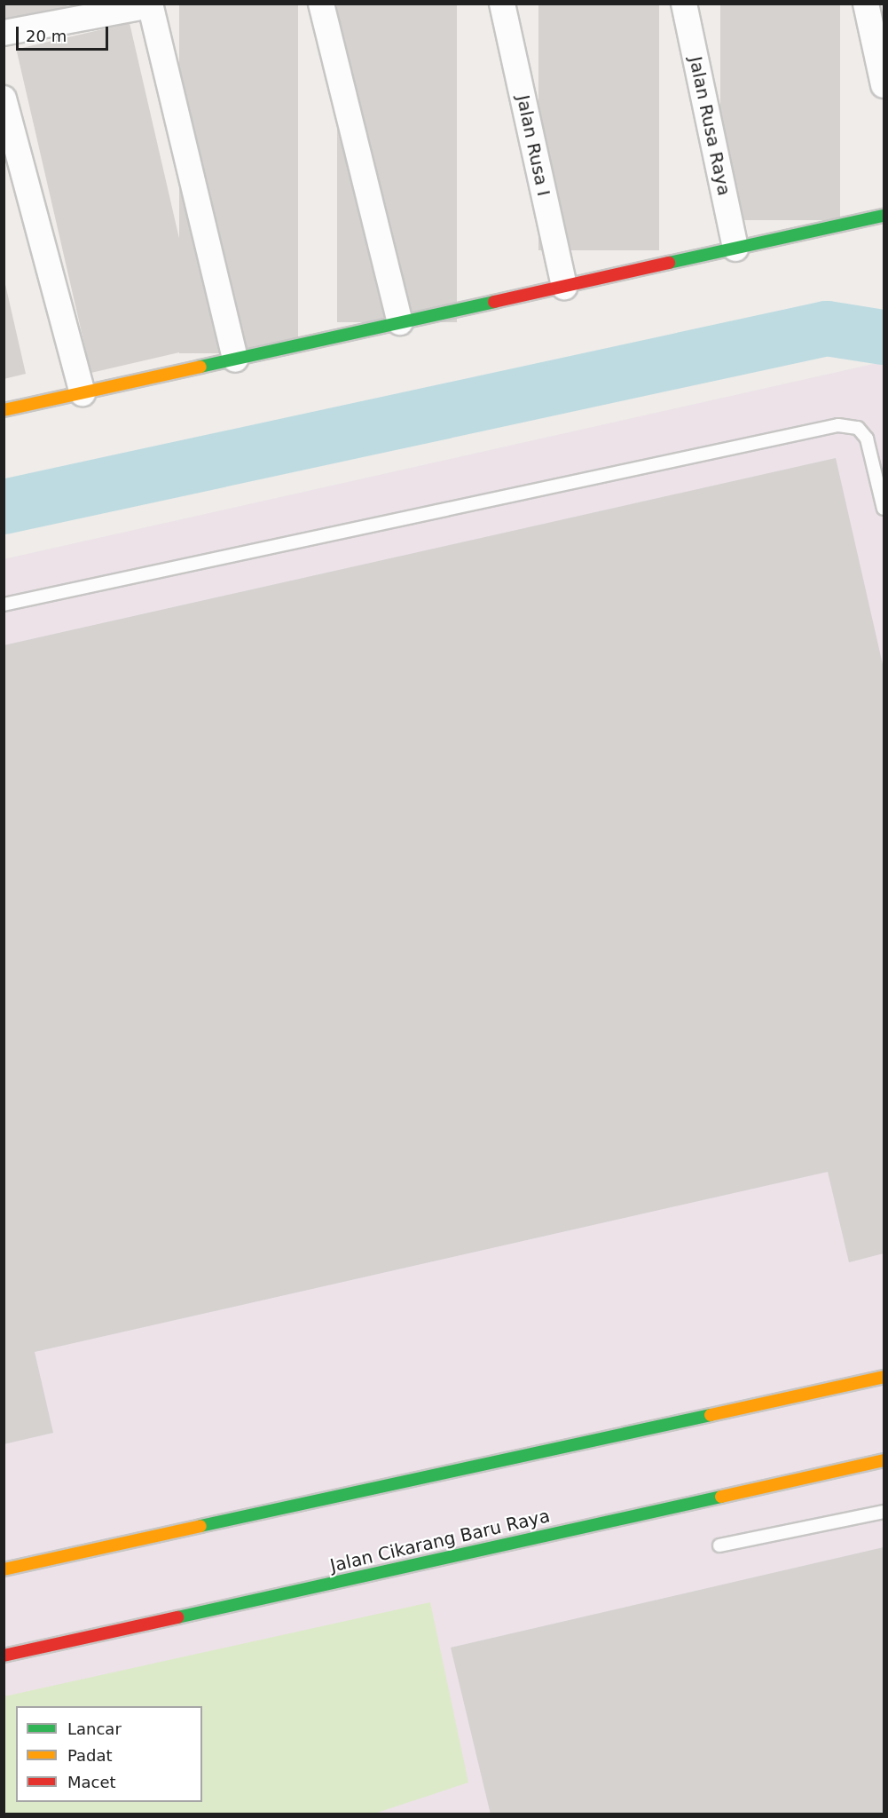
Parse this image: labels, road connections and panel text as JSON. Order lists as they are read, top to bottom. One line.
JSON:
{"streets":{"main road":["Jalan Cikarang Baru Raya"],"street":["Jalan Rusa Raya","Jalan Rusa I"]},"legend":["Lancar","Padat","Macet"],"scale_bar":"20 m"}
